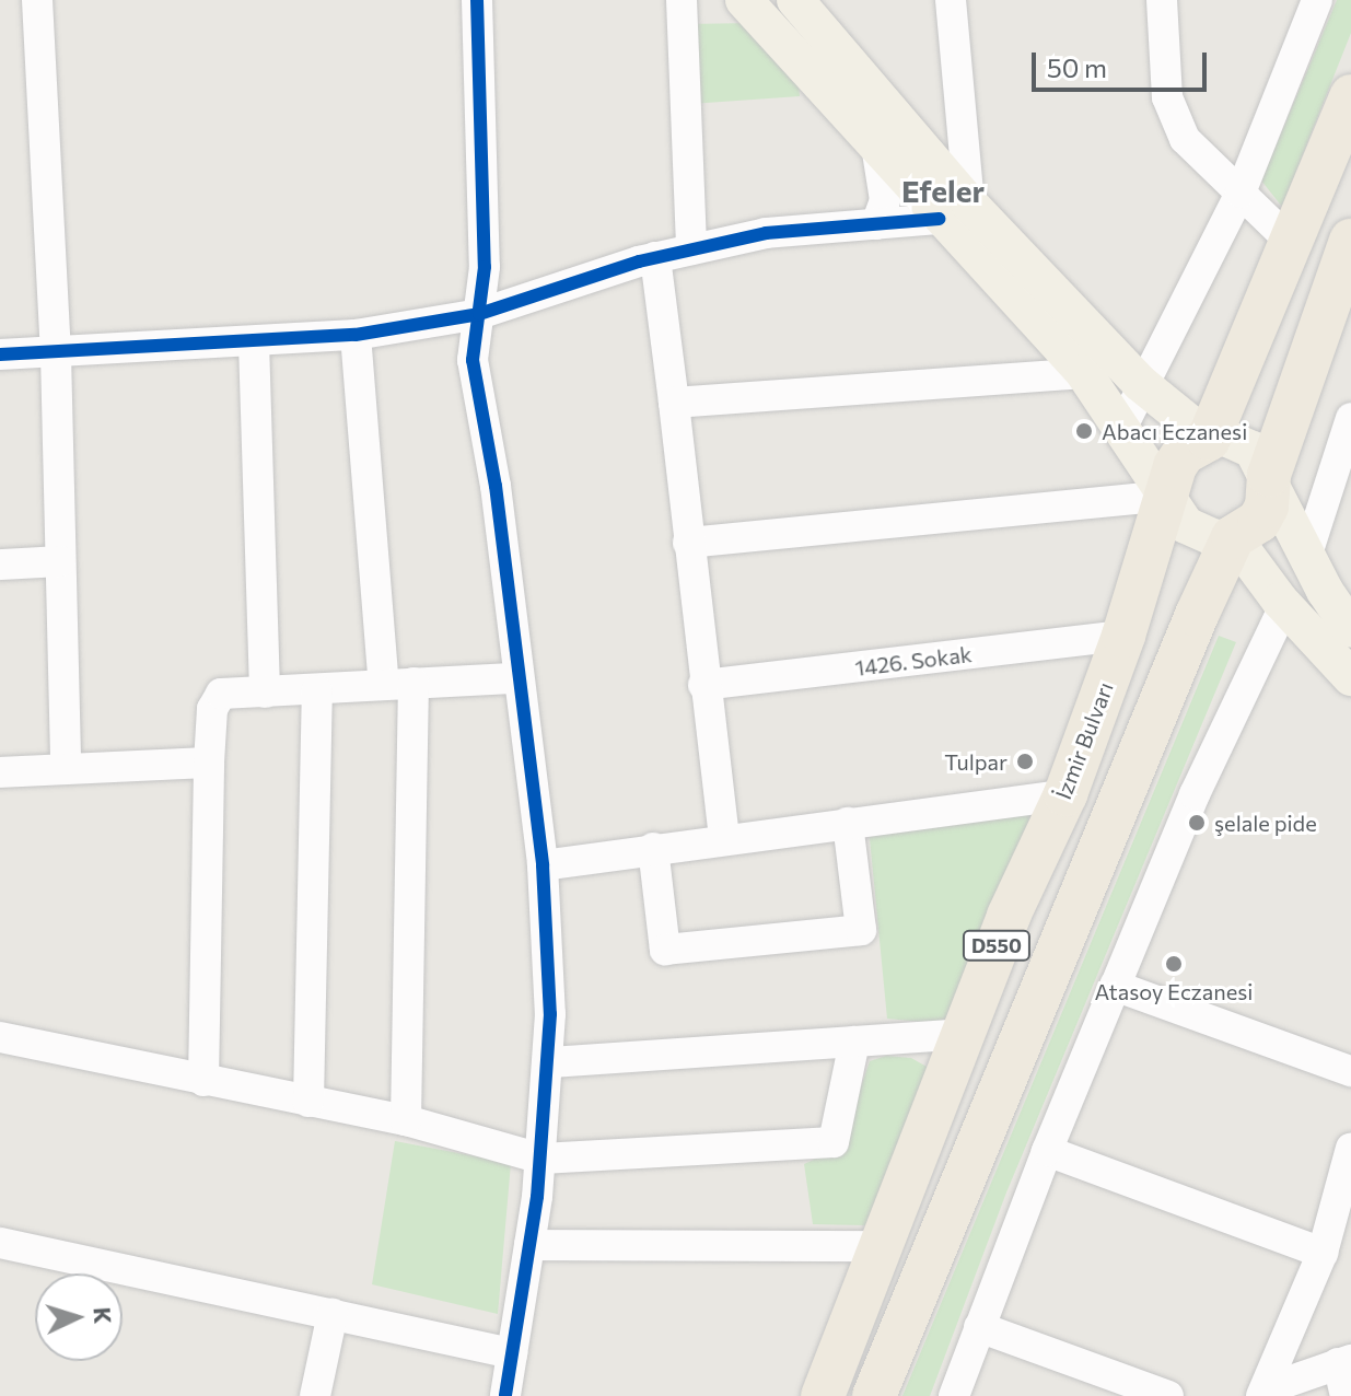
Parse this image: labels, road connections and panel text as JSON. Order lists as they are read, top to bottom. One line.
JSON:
{"streets":{"highway":["İzmir Bulvarı","D550"],"street":["1426. Sokak"]},"crossings":[["1426. Sokak","İzmir Bulvarı"],["İzmir Bulvarı","D550"]],"districts":["Efeler"],"places":["Abacı Eczanesi","Tulpar","şelale pide","Atasoy Eczanesi"],"scale_bar":"50 m","north":"right"}
